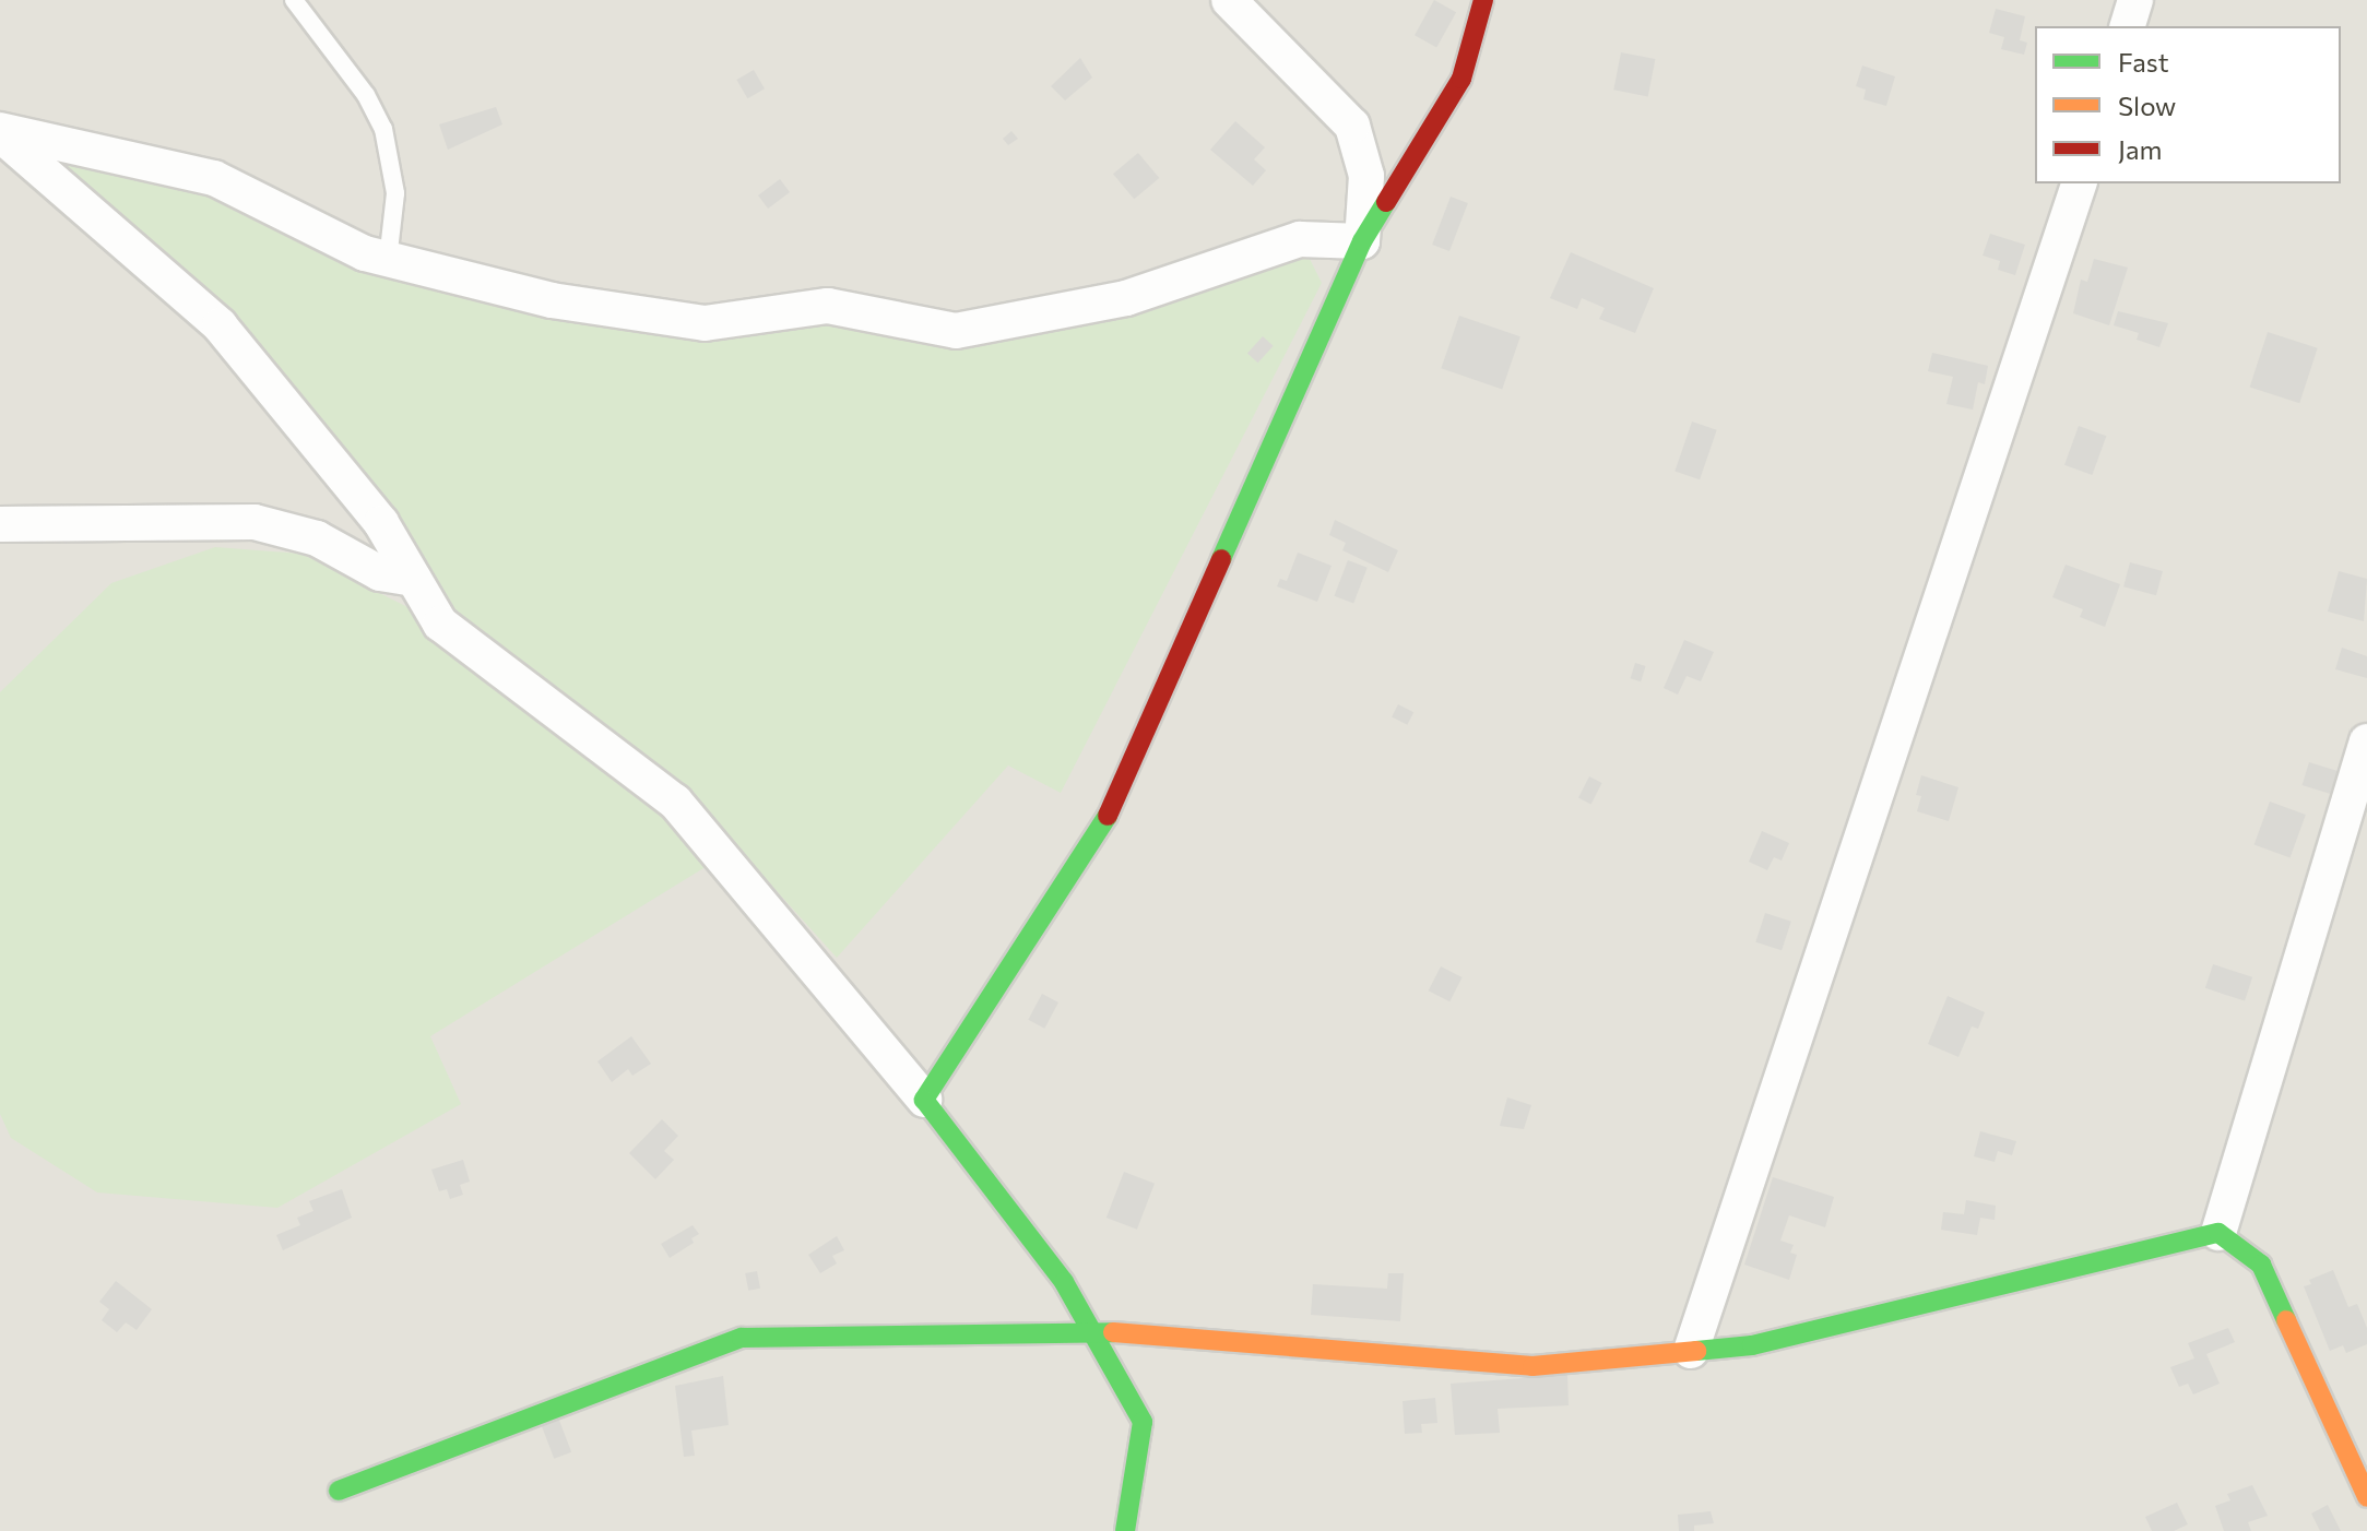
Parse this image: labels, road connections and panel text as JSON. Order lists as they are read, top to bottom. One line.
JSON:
{"legend":["Fast","Slow","Jam"]}
